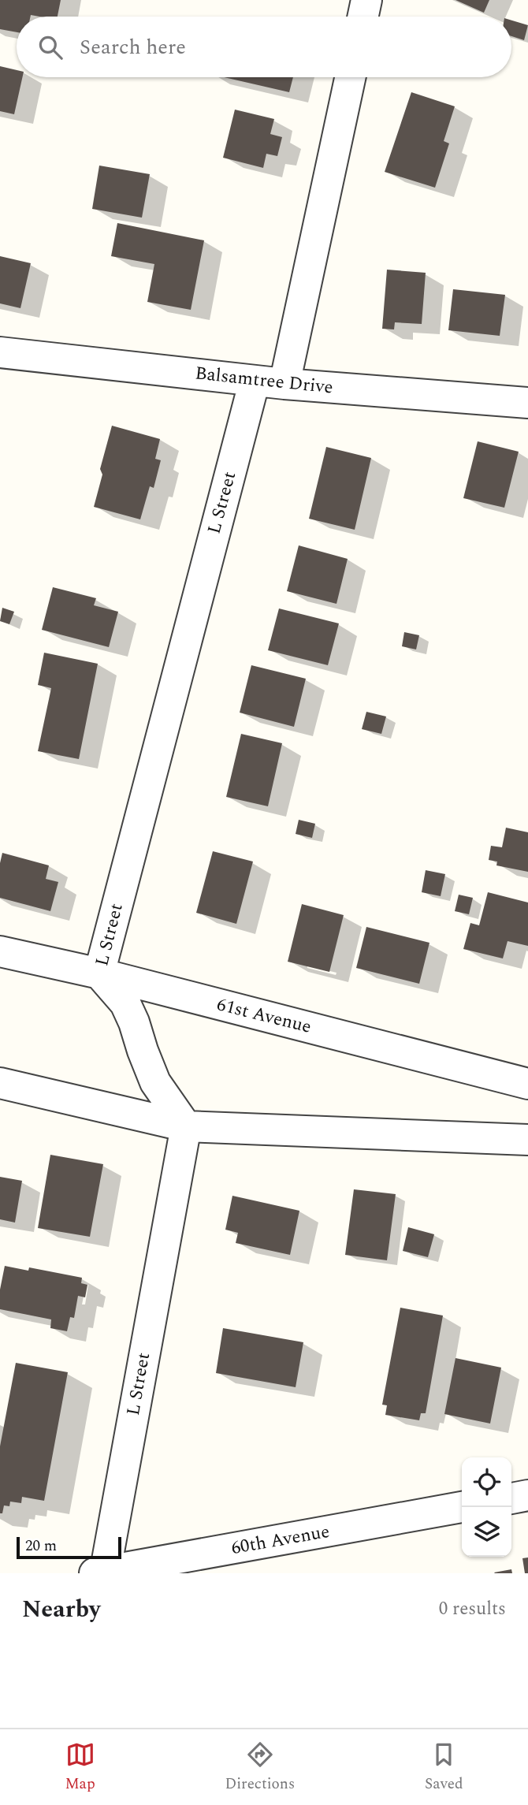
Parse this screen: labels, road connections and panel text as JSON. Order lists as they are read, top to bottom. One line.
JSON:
{"streets":{"street":["Balsamtree Drive","L Street","61st Avenue","60th Avenue"]},"crossings":[["Balsamtree Drive","L Street"],["L Street","61st Avenue"],["L Street","60th Avenue"]],"scale_bar":"20 m","page":{"search":"Search here","scale":"20 m","heading":["Nearby","0 results"],"nav":["Map","Directions","Saved"]}}
